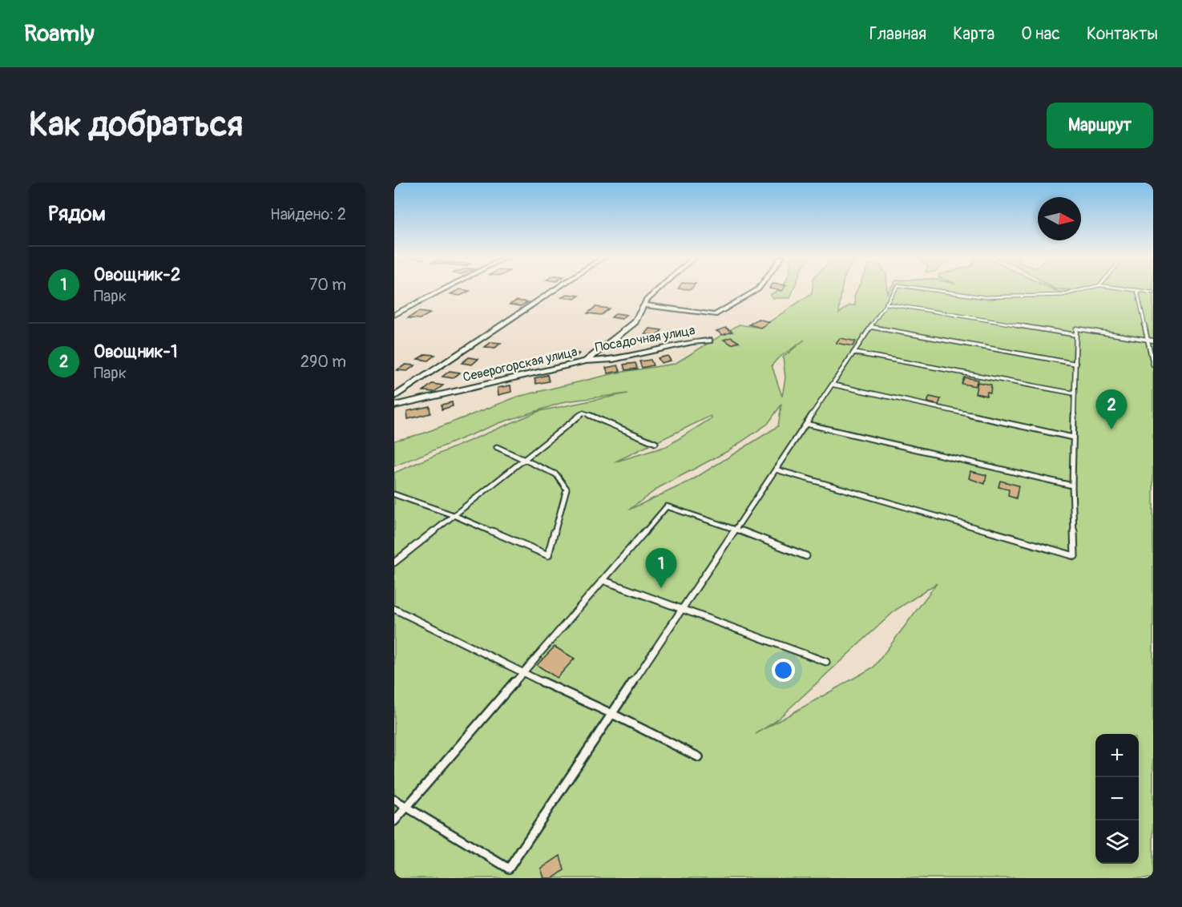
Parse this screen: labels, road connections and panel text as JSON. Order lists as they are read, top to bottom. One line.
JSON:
{"streets":{"street":["Посадочная улица","Северогорская улица"]},"crossings":[["Посадочная улица","Северогорская улица"]],"north":"right","page":{"header":"Roamly","nav":["Главная","Карта","О нас","Контакты"],"buttons":"Маршрут","title":"Как добраться","heading":["Рядом","Найдено: 2"],"list":[{"mark":"1","name":"Овощник-2","note":"Парк","value":"70 m"},{"mark":"2","name":"Овощник-1","note":"Парк","value":"290 m"}],"pins":["2","1"],"map_buttons":["+","−"]}}
